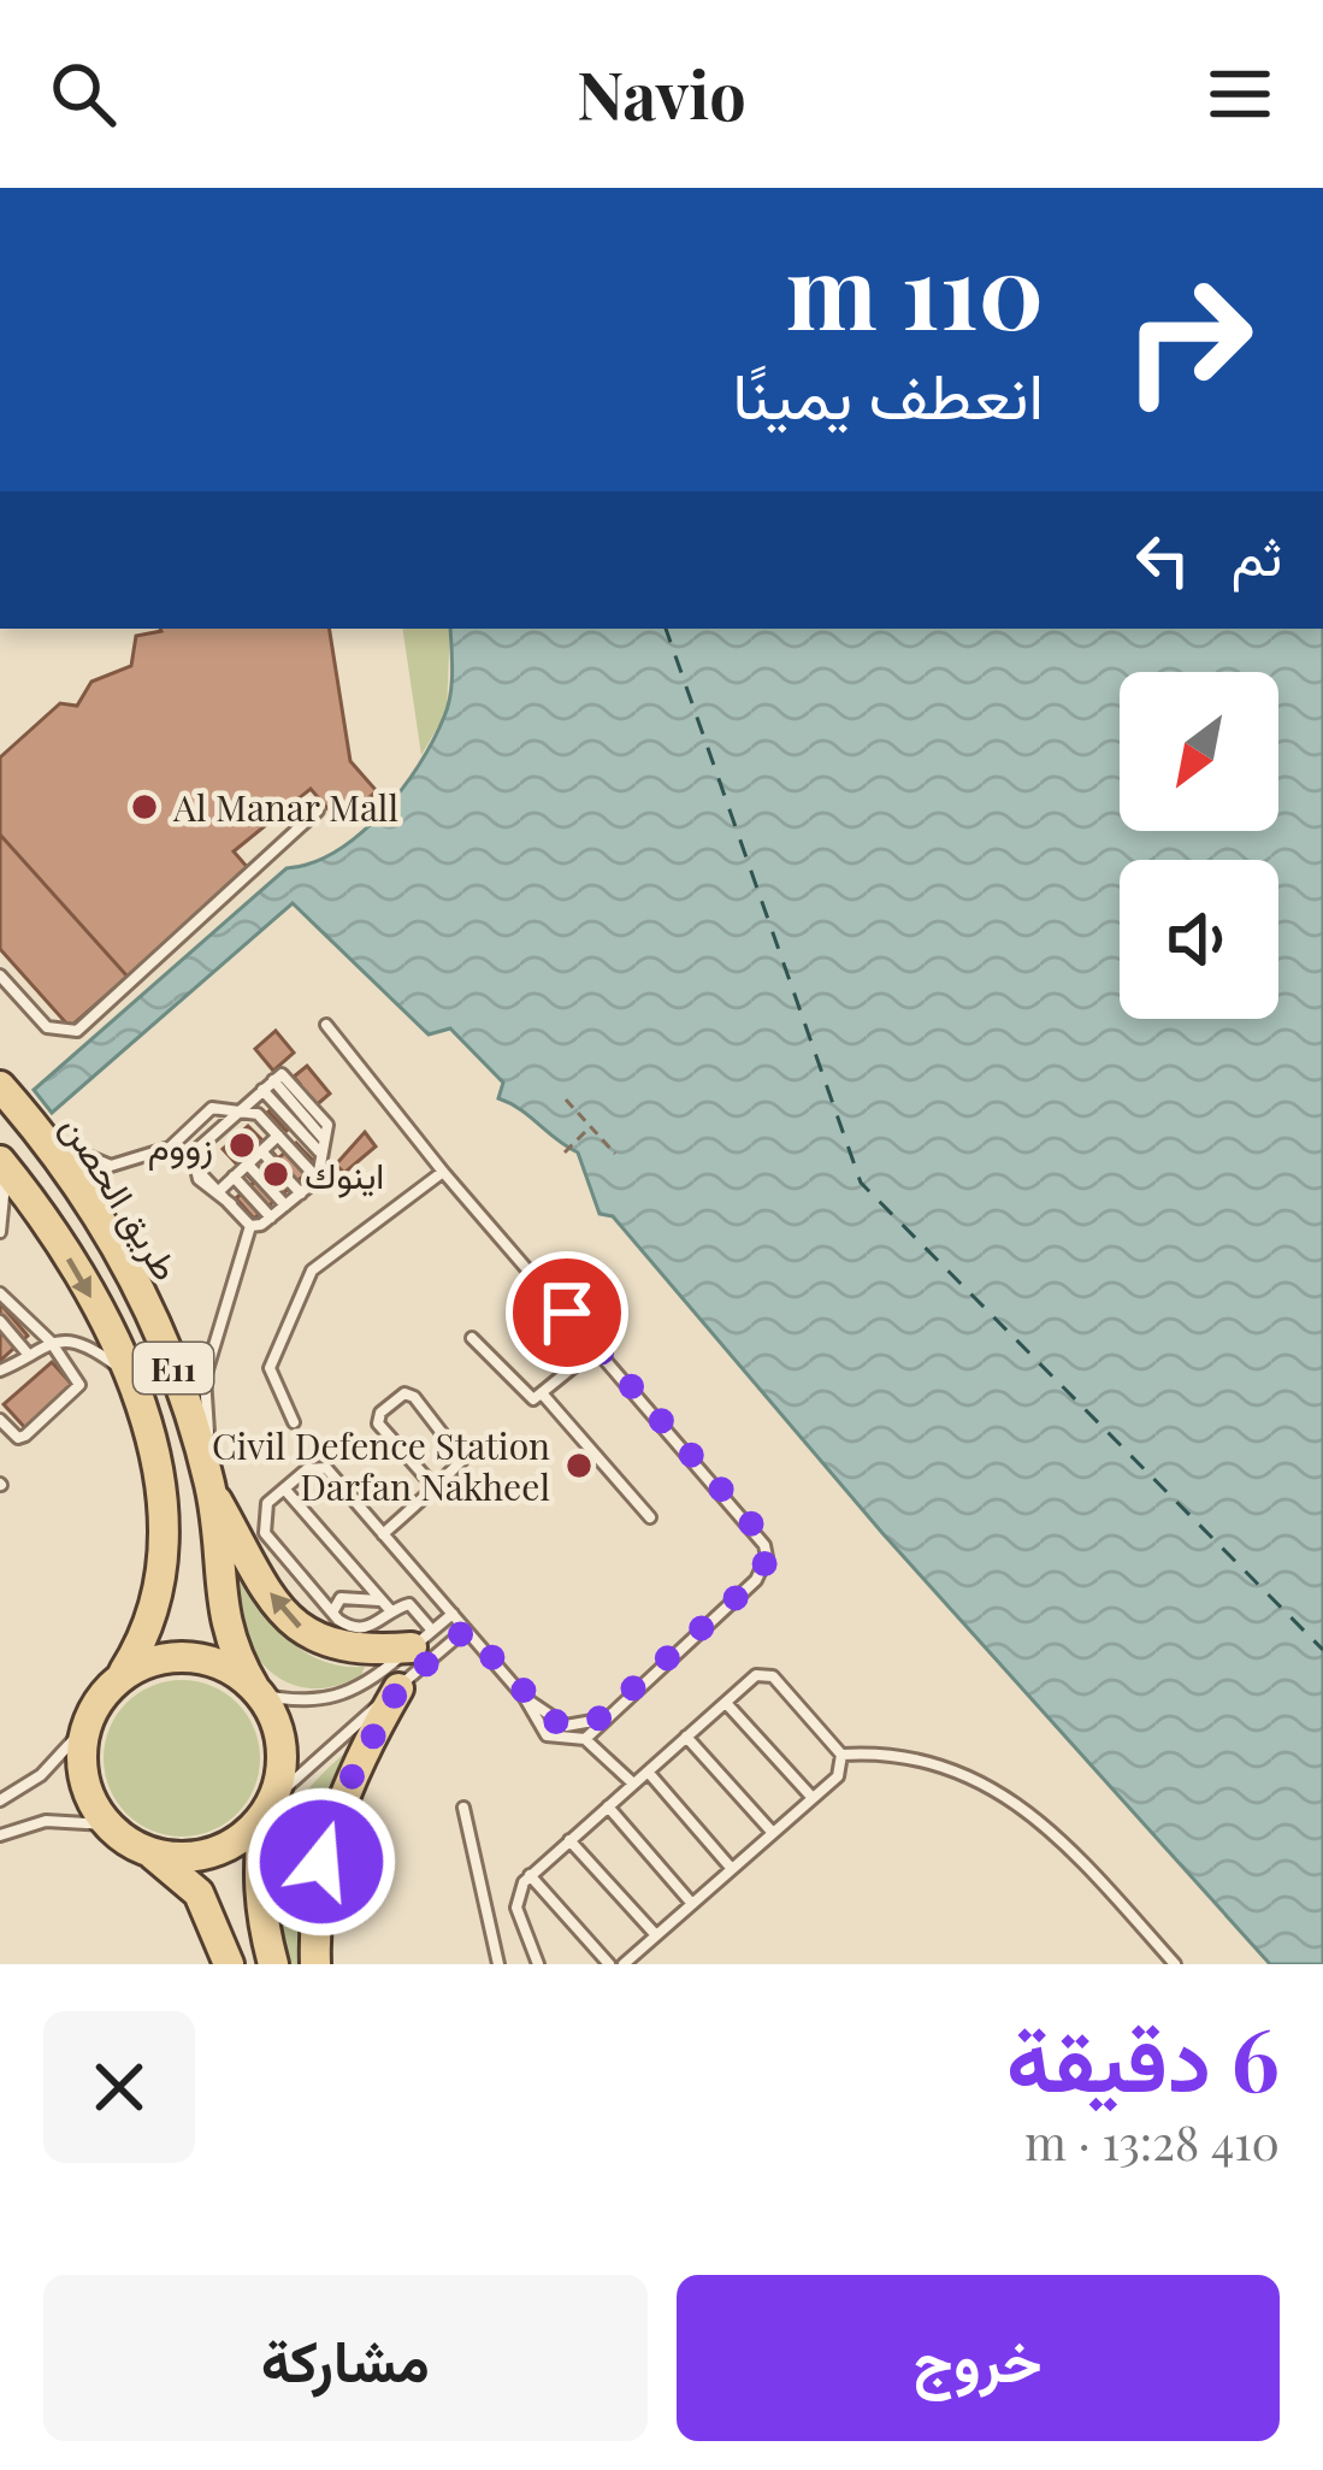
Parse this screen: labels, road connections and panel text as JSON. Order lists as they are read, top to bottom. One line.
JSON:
{"streets":{"main road":["طريق الحصن","E11"]},"crossings":[["طريق الحصن","E11"]],"places":["Al Manar Mall","زووم","اينوك","Civil Defence Station Darfan Nakheel"],"north":"bottom left","page":{"header":"Navio","turn":["110 m","انعطف يمينًا"],"then":"ثم","heading":["6 دقيقة","410 m · 13:28"],"buttons":["خروج","مشاركة"]}}
